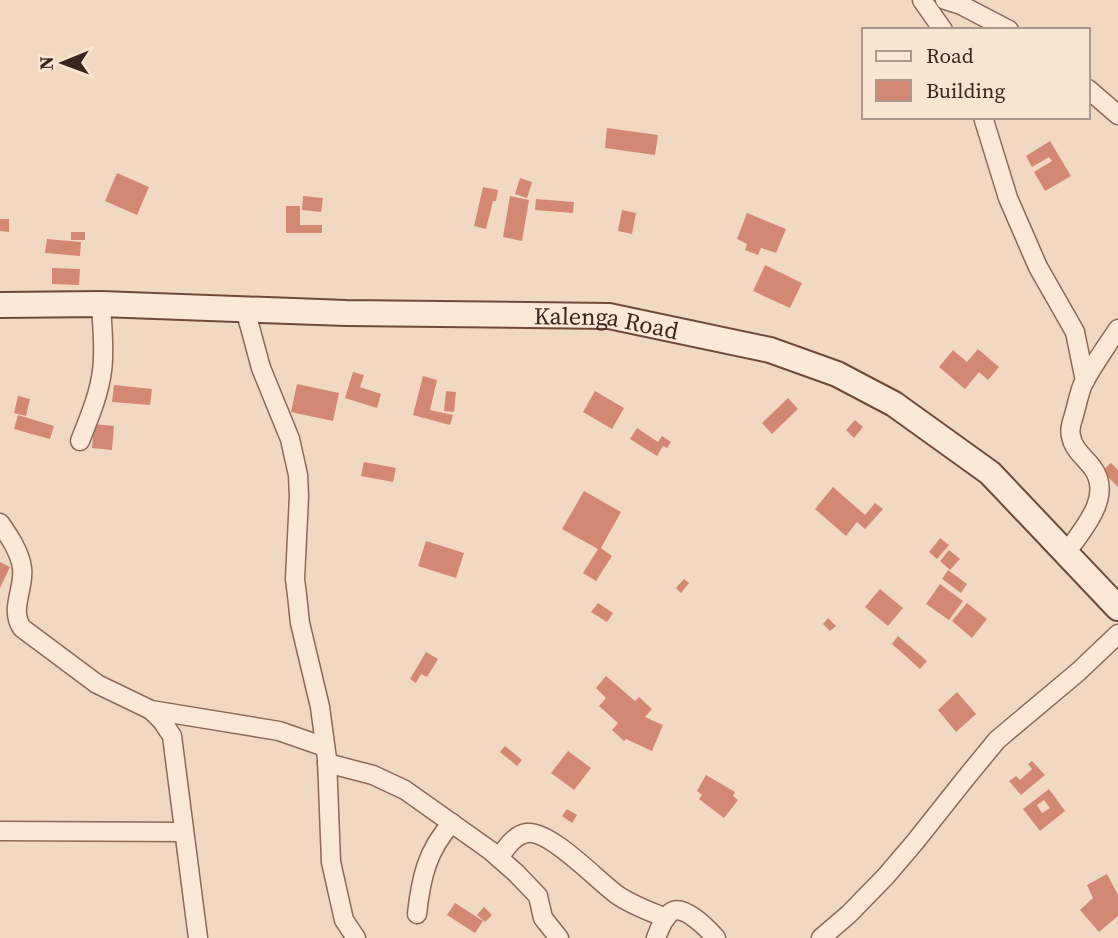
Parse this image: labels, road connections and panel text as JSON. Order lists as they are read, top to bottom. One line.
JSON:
{"streets":{"main road":["Kalenga Road"]},"legend":["Road","Building"],"north":"left"}
